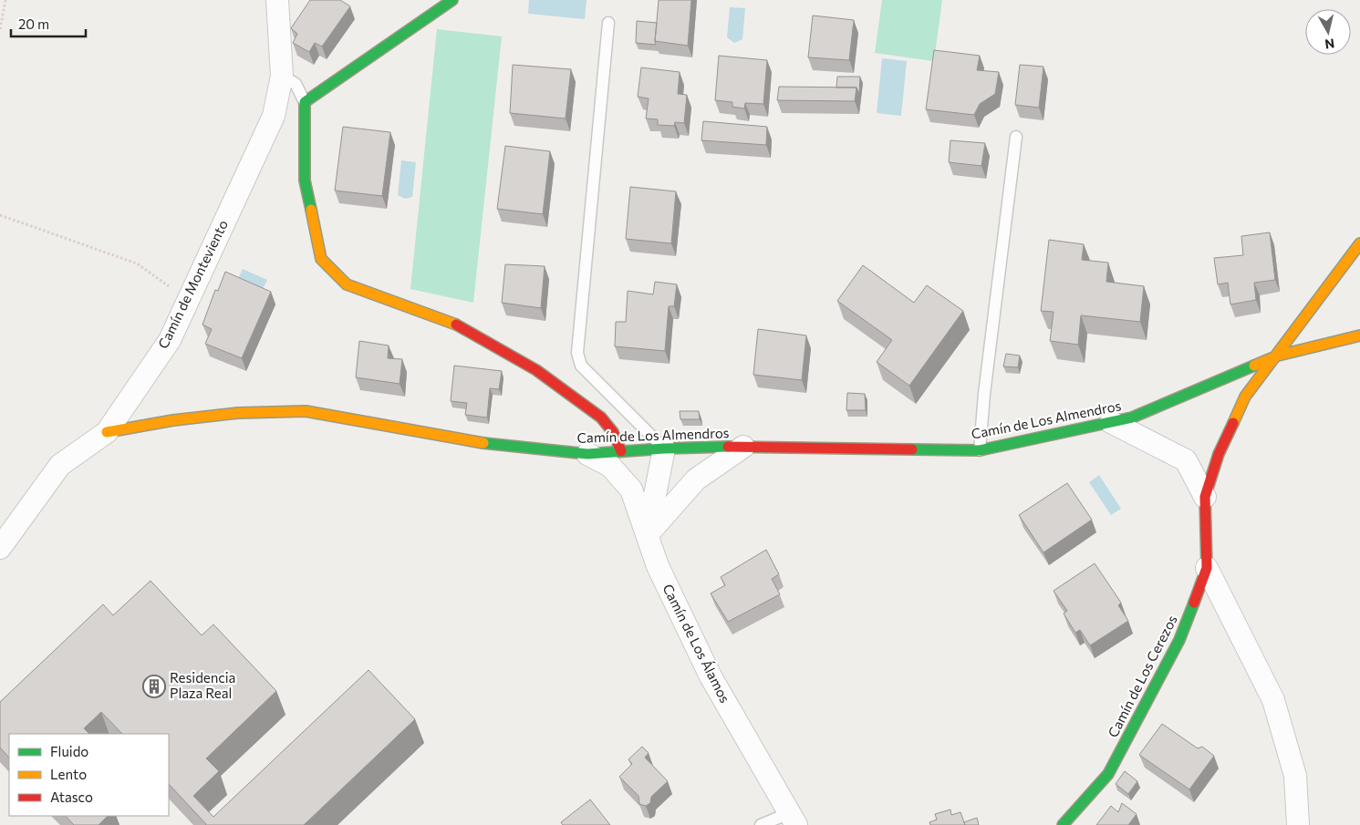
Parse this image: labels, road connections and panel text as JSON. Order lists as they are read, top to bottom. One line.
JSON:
{"streets":{"street":["Camín de Monteviento","Camín de Los Almendros","Camín de Los Álamos","Camín de Los Cerezos"]},"crossings":[["Camín de Monteviento","Camín de Los Almendros"],["Camín de Los Almendros","Camín de Los Álamos"],["Camín de Los Almendros","Camín de Los Cerezos"]],"places":{"building":["Residencia Plaza Real"]},"legend":["Fluido","Lento","Atasco"],"scale_bar":"20 m","north":"bottom"}
